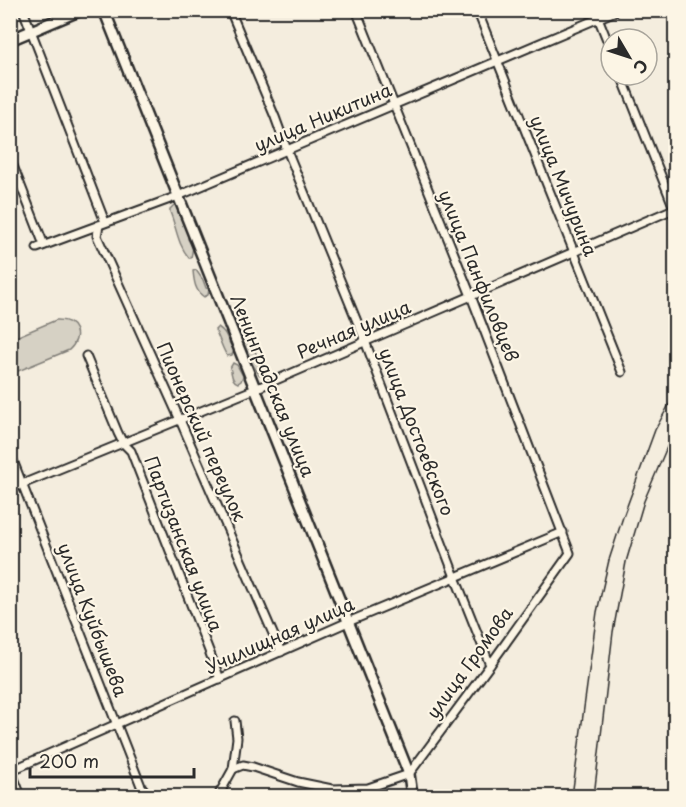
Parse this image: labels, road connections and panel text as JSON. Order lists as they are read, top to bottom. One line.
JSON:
{"streets":{"street":["улица Никитина","улица Мичурина","улица Панфиловцев","Речная улица","Ленинградская улица","Пионерский переулок","улица Достоевского","Партизанская улица","улица Куйбышева","Училищная улица","улица Громова"]},"crossings":[["улица Никитина","улица Мичурина"],["улица Никитина","улица Панфиловцев"],["улица Никитина","Ленинградская улица"],["улица Никитина","Пионерский переулок"],["улица Никитина","улица Достоевского"],["улица Мичурина","Речная улица"],["улица Панфиловцев","Речная улица"],["улица Панфиловцев","Училищная улица"],["улица Панфиловцев","улица Громова"],["Речная улица","Ленинградская улица"],["Речная улица","Пионерский переулок"],["Речная улица","улица Достоевского"],["Речная улица","Партизанская улица"],["Речная улица","улица Куйбышева"],["Ленинградская улица","Училищная улица"],["Ленинградская улица","улица Громова"],["Пионерский переулок","Училищная улица"],["улица Достоевского","Училищная улица"],["улица Достоевского","улица Громова"],["Партизанская улица","Училищная улица"],["улица Куйбышева","Училищная улица"]],"scale_bar":"200 m","north":"bottom right"}
